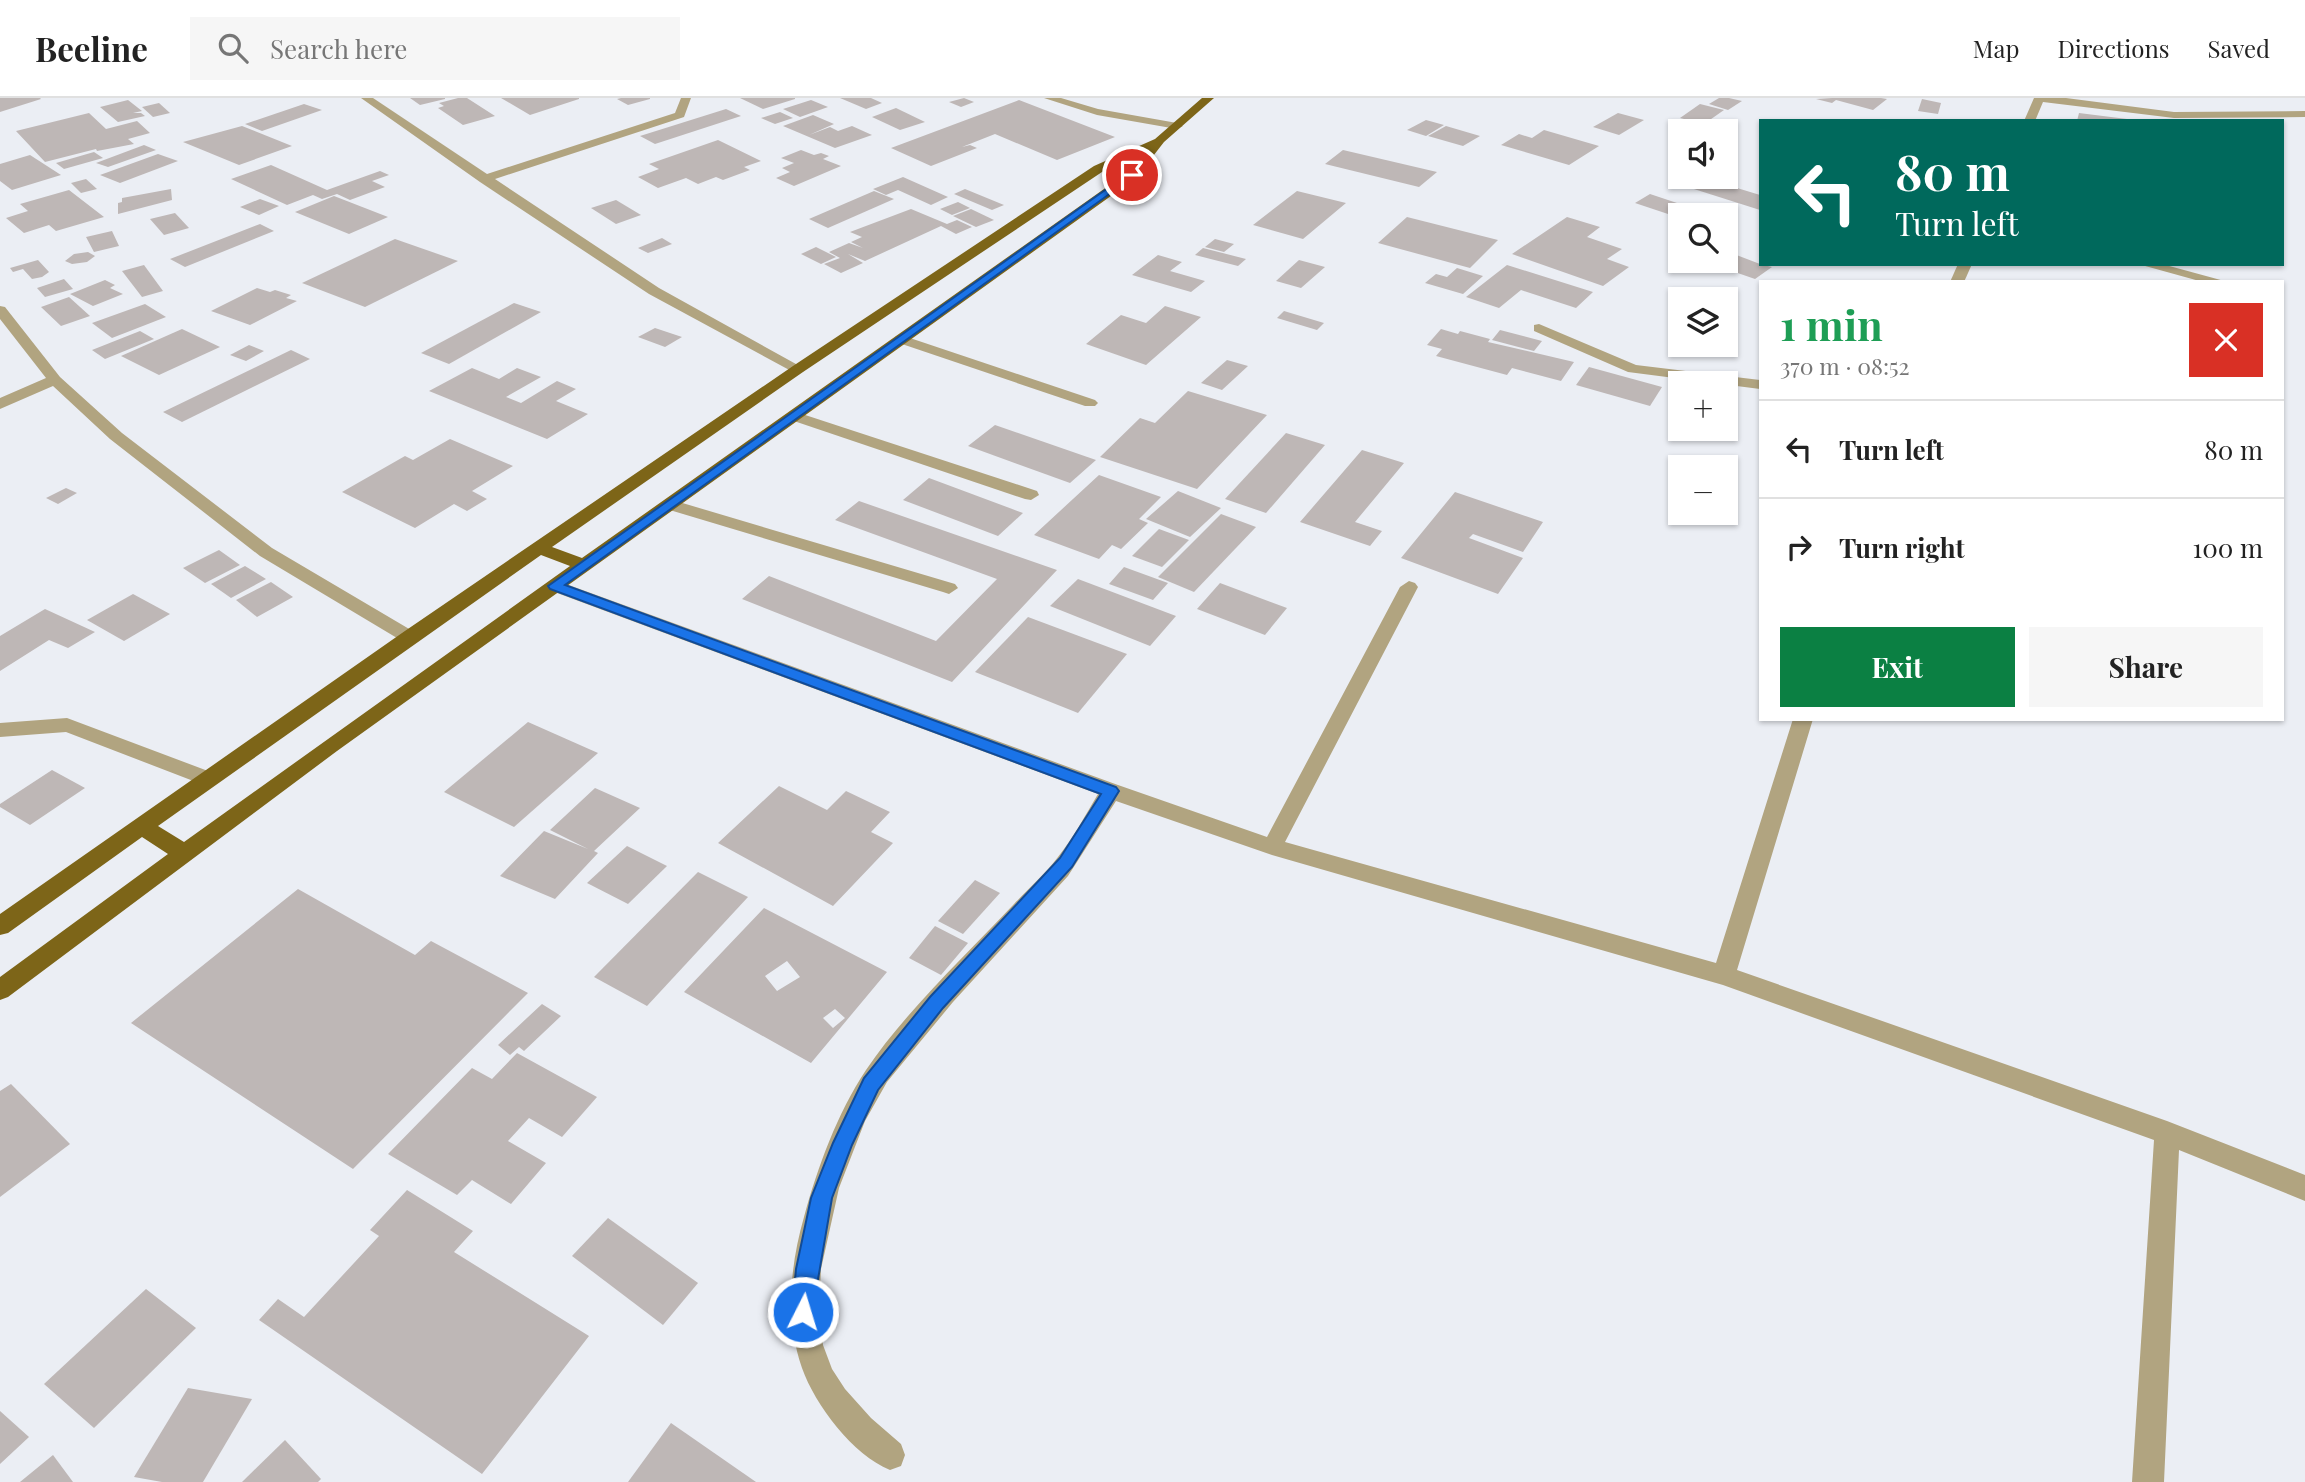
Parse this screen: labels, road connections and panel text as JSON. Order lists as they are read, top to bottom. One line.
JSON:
{"page":{"header":"Beeline","search":"Search here","nav":["Map","Directions","Saved"],"map_buttons":["+","−"],"turn":["80 m","Turn left"],"heading":["1 min","370 m · 08:52"],"list":[{"name":"Turn left","value":"80 m"},{"name":"Turn right","value":"100 m"}],"buttons":["Exit","Share"]}}
